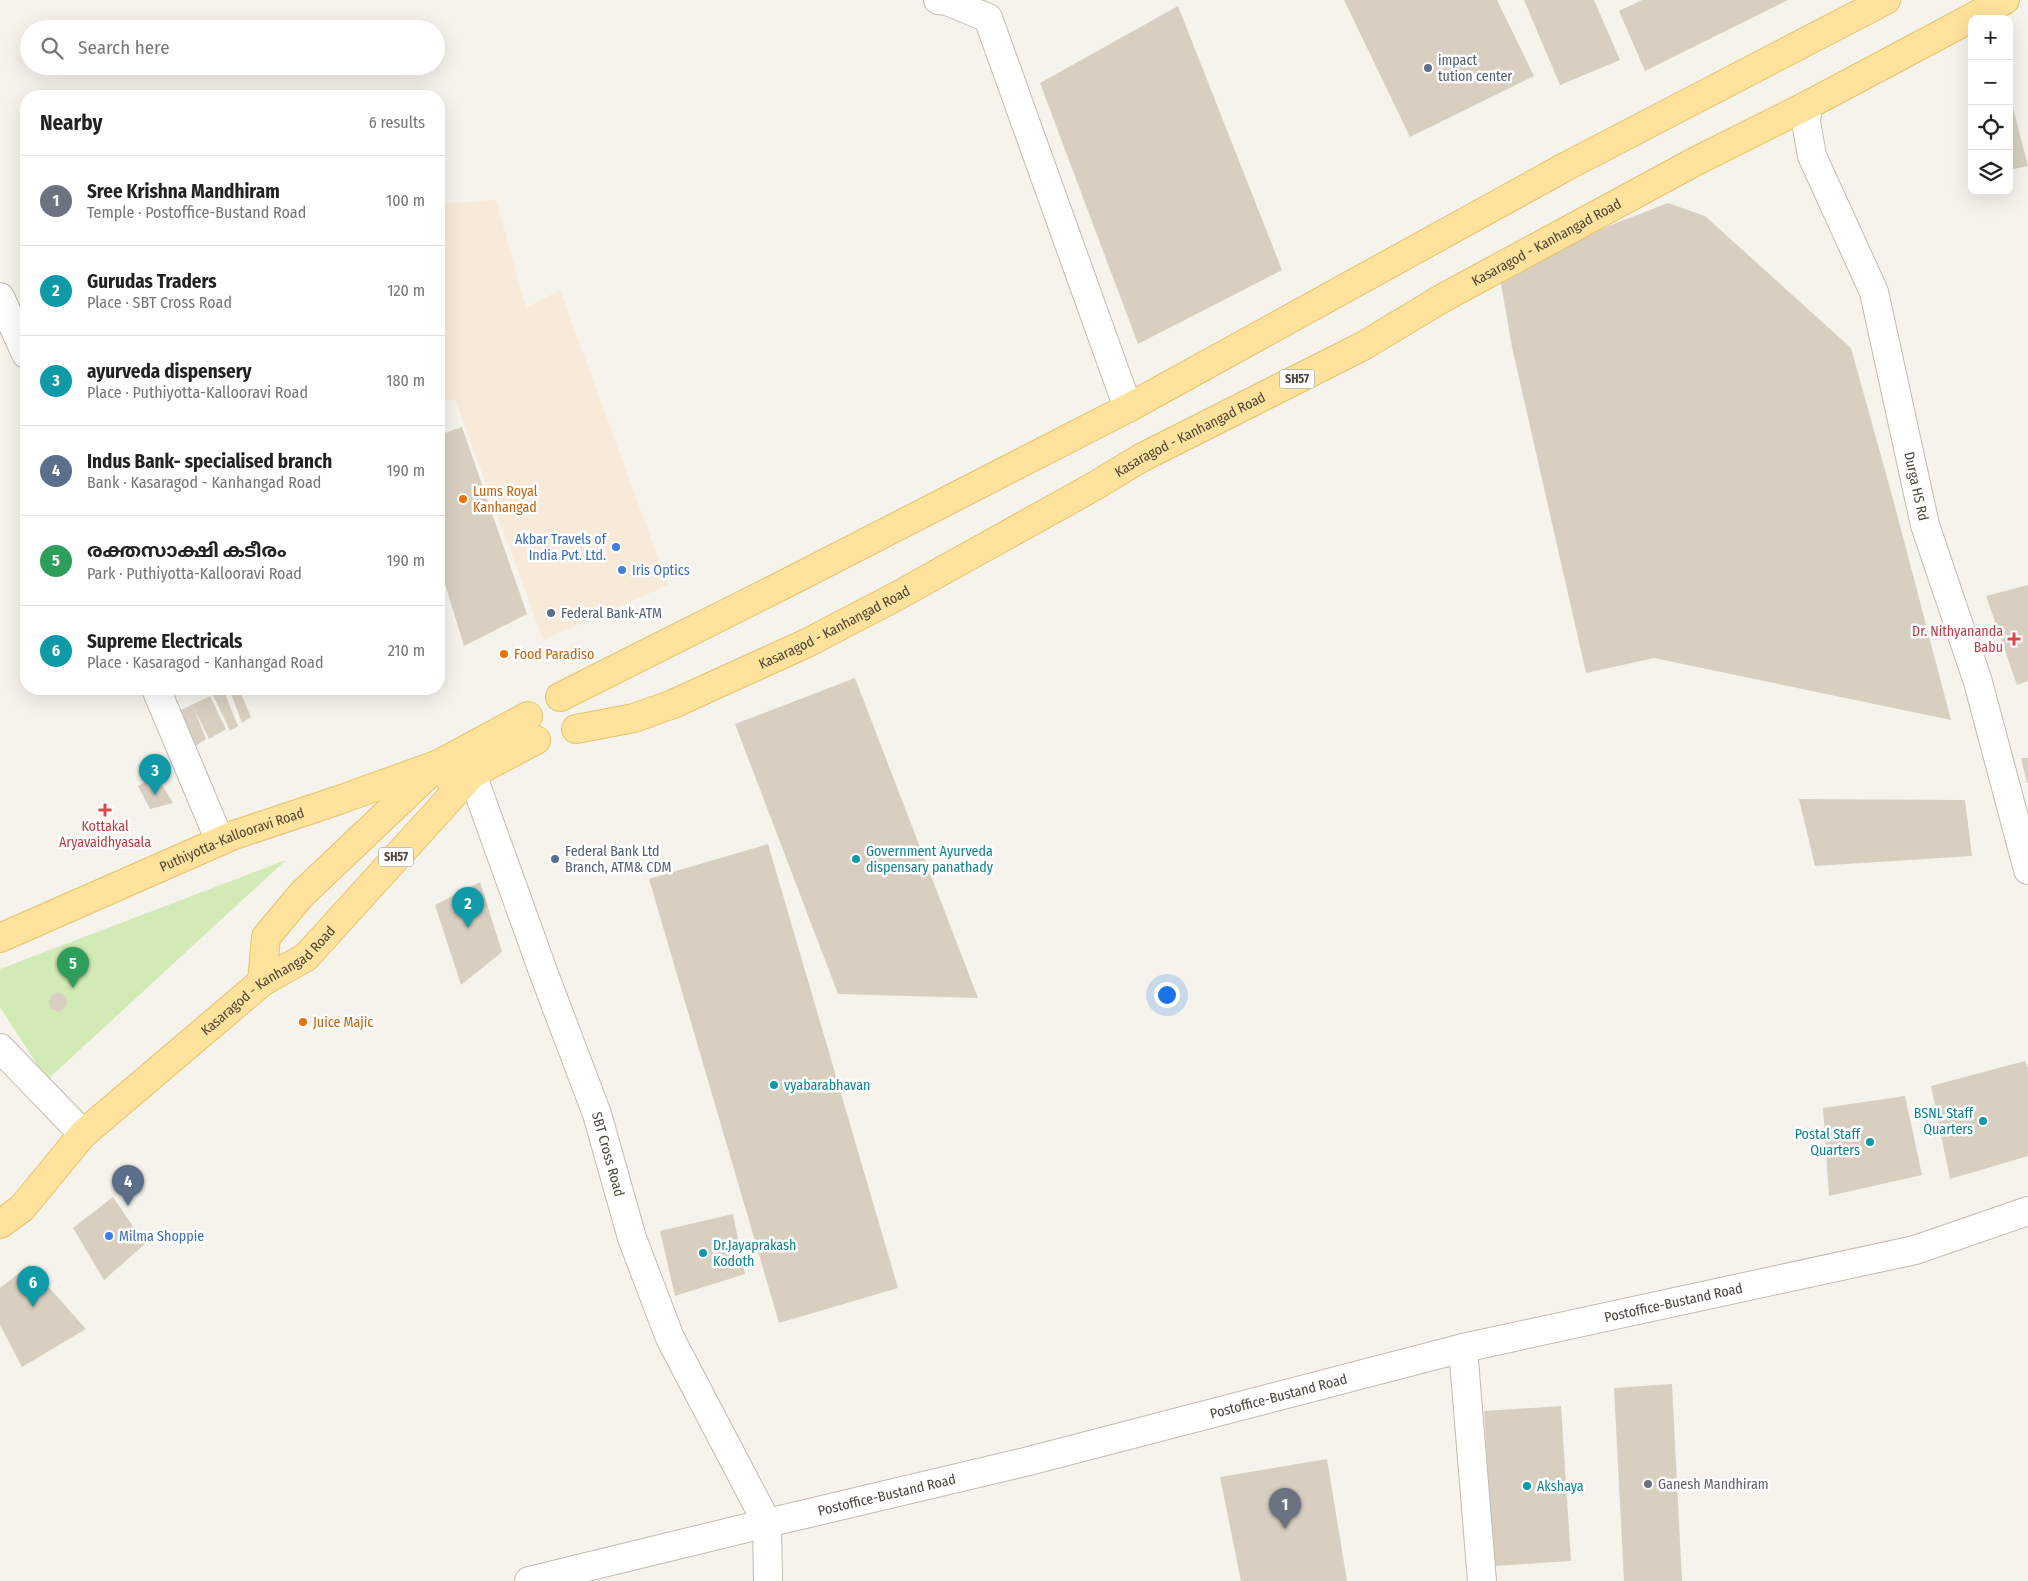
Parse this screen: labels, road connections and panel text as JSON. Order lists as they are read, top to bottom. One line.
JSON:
{"streets":{"main road":["Kasaragod - Kanhangad Road","SH57","Puthiyotta-Kallooravi Road"],"street":["Durga HS Rd","SBT Cross Road","Postoffice-Bustand Road"]},"crossings":[["Kasaragod - Kanhangad Road","Durga HS Rd"],["Kasaragod - Kanhangad Road","SBT Cross Road"],["SBT Cross Road","Postoffice-Bustand Road"]],"places":{"other":["impact tution center","Lums Royal Kanhangad","Akbar Travels of India Pvt. Ltd.","Iris Optics","Federal Bank-ATM","Food Paradiso","Federal Bank Ltd Branch, ATM& CDM","Government Ayurveda dispensary panathady","Juice Majic","vyabarabhavan","BSNL Staff Quarters","Postal Staff Quarters","Milma Shoppie","Dr.Jayaprakash Kodoth","Ganesh Mandhiram","Akshaya"],"health":["Dr. Nithyananda Babu","Kottakal Aryavaidhyasala"]},"page":{"map_buttons":["+","−"],"search":"Search here","heading":["Nearby","6 results"],"list":[{"mark":"1","name":"Sree Krishna Mandhiram","note":"Temple · Postoffice-Bustand Road","value":"100 m"},{"mark":"2","name":"Gurudas Traders","note":"Place · SBT Cross Road","value":"120 m"},{"mark":"3","name":"ayurveda dispensery","note":"Place · Puthiyotta-Kallooravi Road","value":"180 m"},{"mark":"4","name":"Indus Bank- specialised branch","note":"Bank · Kasaragod - Kanhangad Road","value":"190 m"},{"mark":"5","name":"രക്തസാക്ഷി കടീരം","note":"Park · Puthiyotta-Kallooravi Road","value":"190 m"},{"mark":"6","name":"Supreme Electricals","note":"Place · Kasaragod - Kanhangad Road","value":"210 m"}],"pins":["3","2","5","4","6","1"]}}
